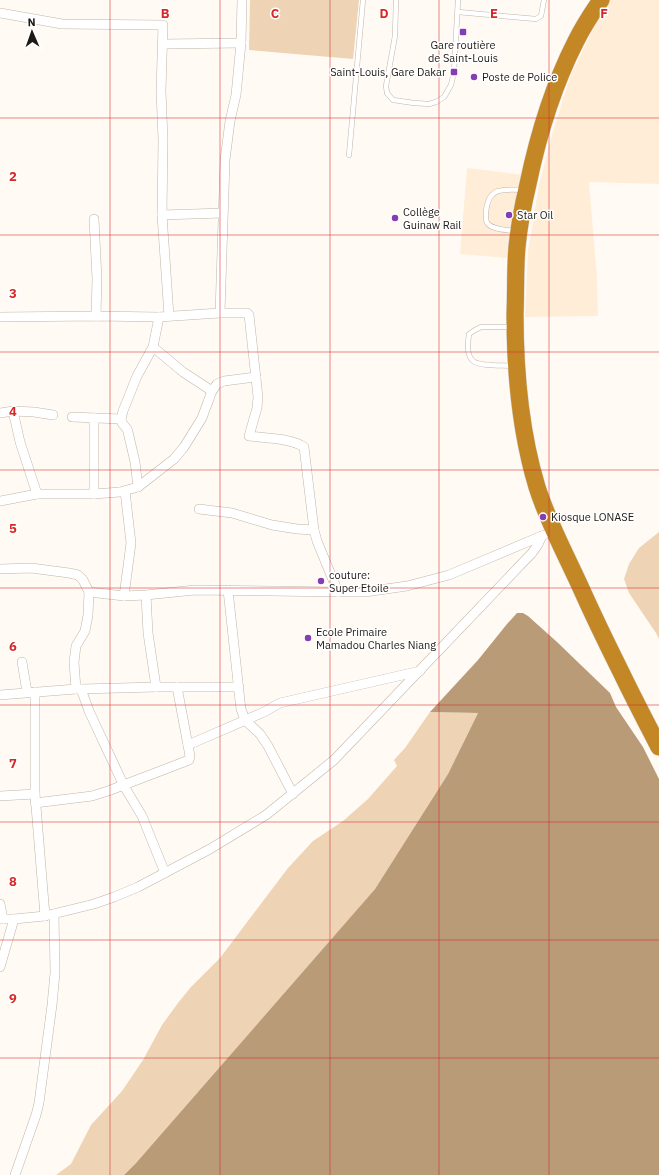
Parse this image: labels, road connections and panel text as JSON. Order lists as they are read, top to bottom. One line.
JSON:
{"places":{"transit":["Gare routière de Saint-Louis","Saint-Louis, Gare Dakar"],"other":["Poste de Police","Star Oil","Collège Guinaw Rail","Kiosque LONASE","couture: Super Etoile","Ecole Primaire Mamadou Charles Niang"]},"north":"top","grid":{"columns":["B","C","D","E","F"],"rows":["2","3","4","5","6","7","8","9"]}}
